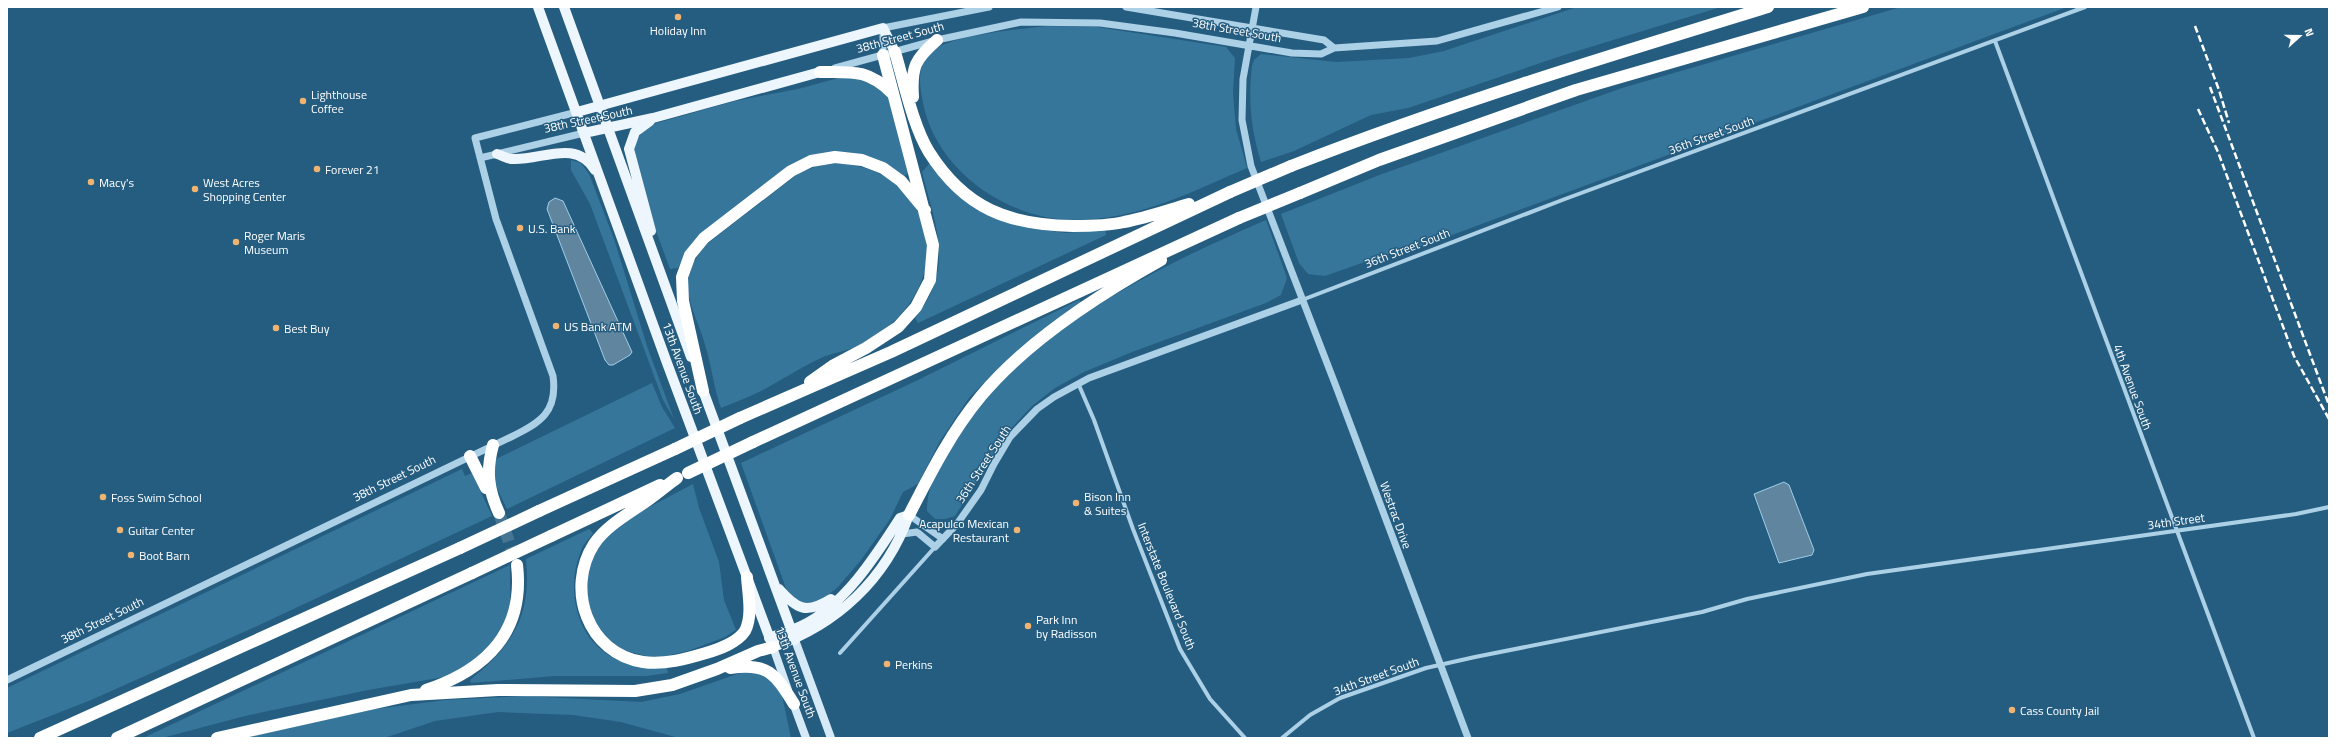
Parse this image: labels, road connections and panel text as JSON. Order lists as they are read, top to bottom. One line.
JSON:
{"streets":{"main road":["38th Street South","13th Avenue South"],"street":["36th Street South","4th Avenue South","Westrac Drive","34th Street","Interstate Boulevard South","34th Street South"]},"crossings":[["38th Street South","13th Avenue South"],["38th Street South","Westrac Drive"],["36th Street South","4th Avenue South"],["36th Street South","Westrac Drive"],["36th Street South","Interstate Boulevard South"],["4th Avenue South","34th Street"],["Westrac Drive","34th Street"],["Westrac Drive","34th Street South"],["34th Street","34th Street South"]],"places":["Holiday Inn","Lighthouse Coffee","Forever 21","Macy's","West Acres Shopping Center","U.S. Bank","Roger Maris Museum","US Bank ATM","Best Buy","Foss Swim School","Bison Inn & Suites","Guitar Center","Acapulco Mexican Restaurant","Boot Barn","Park Inn by Radisson","Perkins","Cass County Jail"],"north":"right"}
